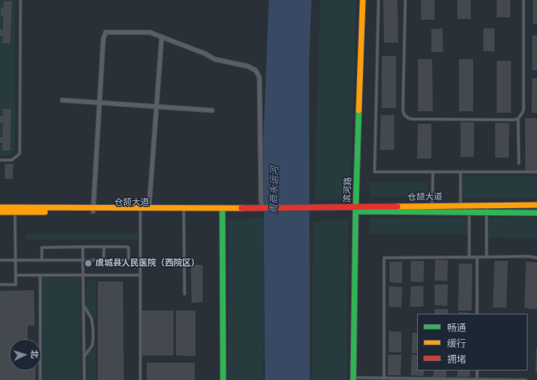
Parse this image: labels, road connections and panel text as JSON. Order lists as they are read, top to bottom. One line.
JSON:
{"streets":{"main road":["滨河路","仓颉大道"]},"crossings":[["滨河路","仓颉大道"]],"water":["周商永运河"],"places":["虞城县人民医院（西院区）"],"legend":["畅通","缓行","拥堵"],"north":"right"}
